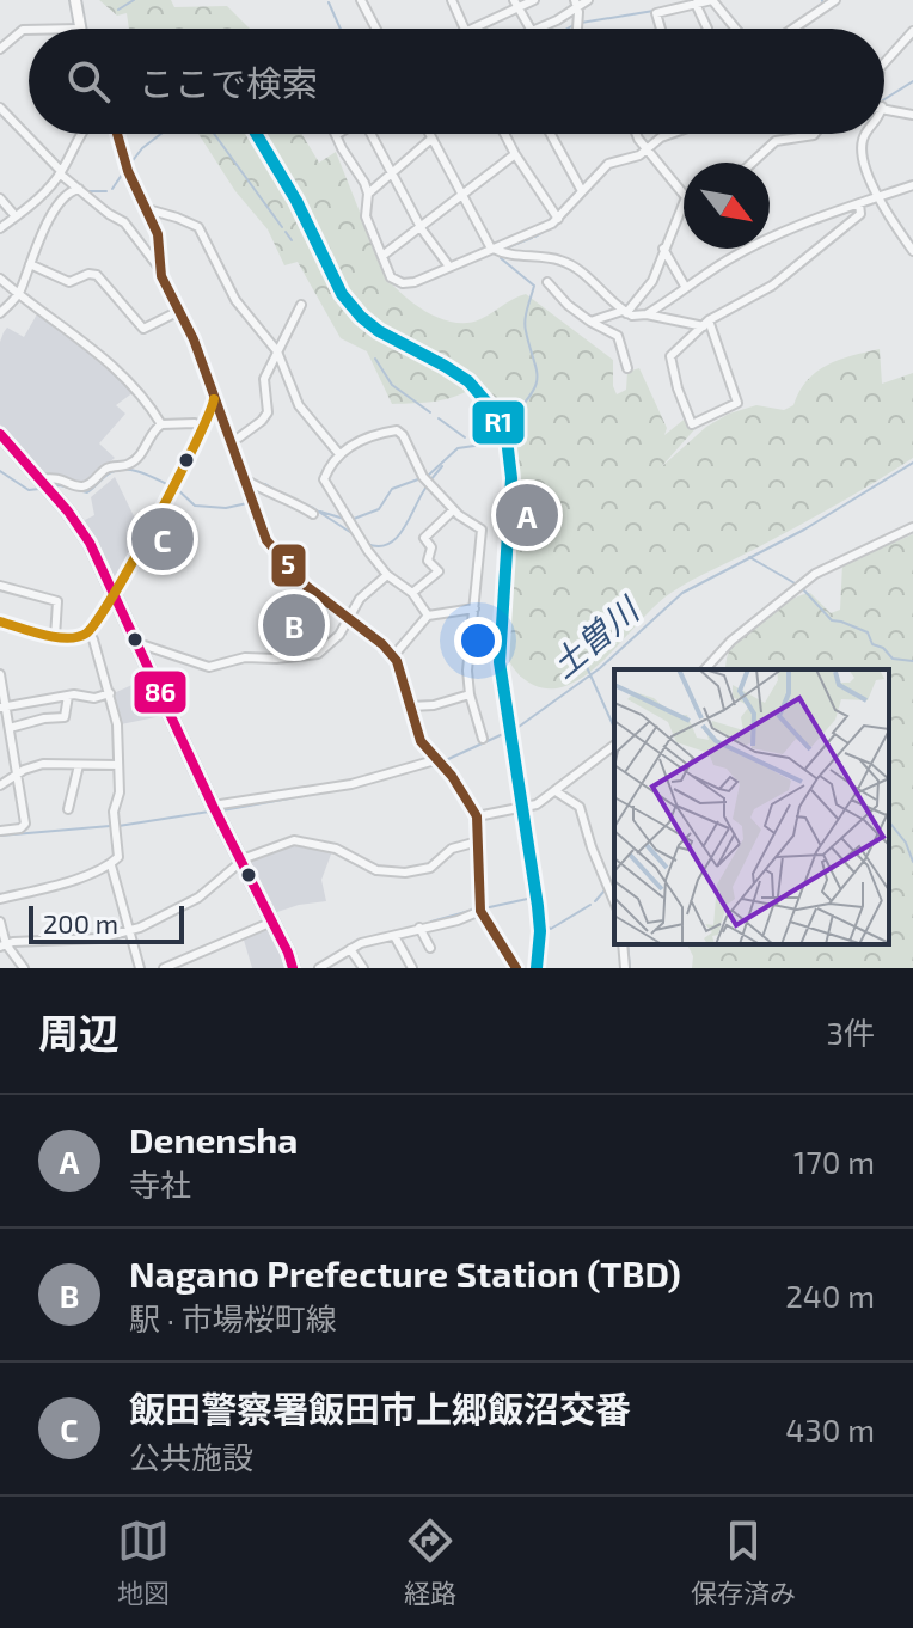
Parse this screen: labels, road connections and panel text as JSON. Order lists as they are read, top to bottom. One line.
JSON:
{"water":["土曽川"],"lines":["transit line R1","transit line 5","transit line 86"],"scale_bar":"200 m","north":"bottom right","page":{"search":"ここで検索","pins":["A","C","B"],"scale":"200 m","heading":["周辺","3件"],"list":[{"mark":"A","name":"Denensha","note":"寺社","value":"170 m"},{"mark":"B","name":"Nagano Prefecture Station (TBD)","note":"駅 · 市場桜町線","value":"240 m"},{"mark":"C","name":"飯田警察署飯田市上郷飯沼交番","note":"公共施設","value":"430 m"}],"nav":["地図","経路","保存済み"]}}
